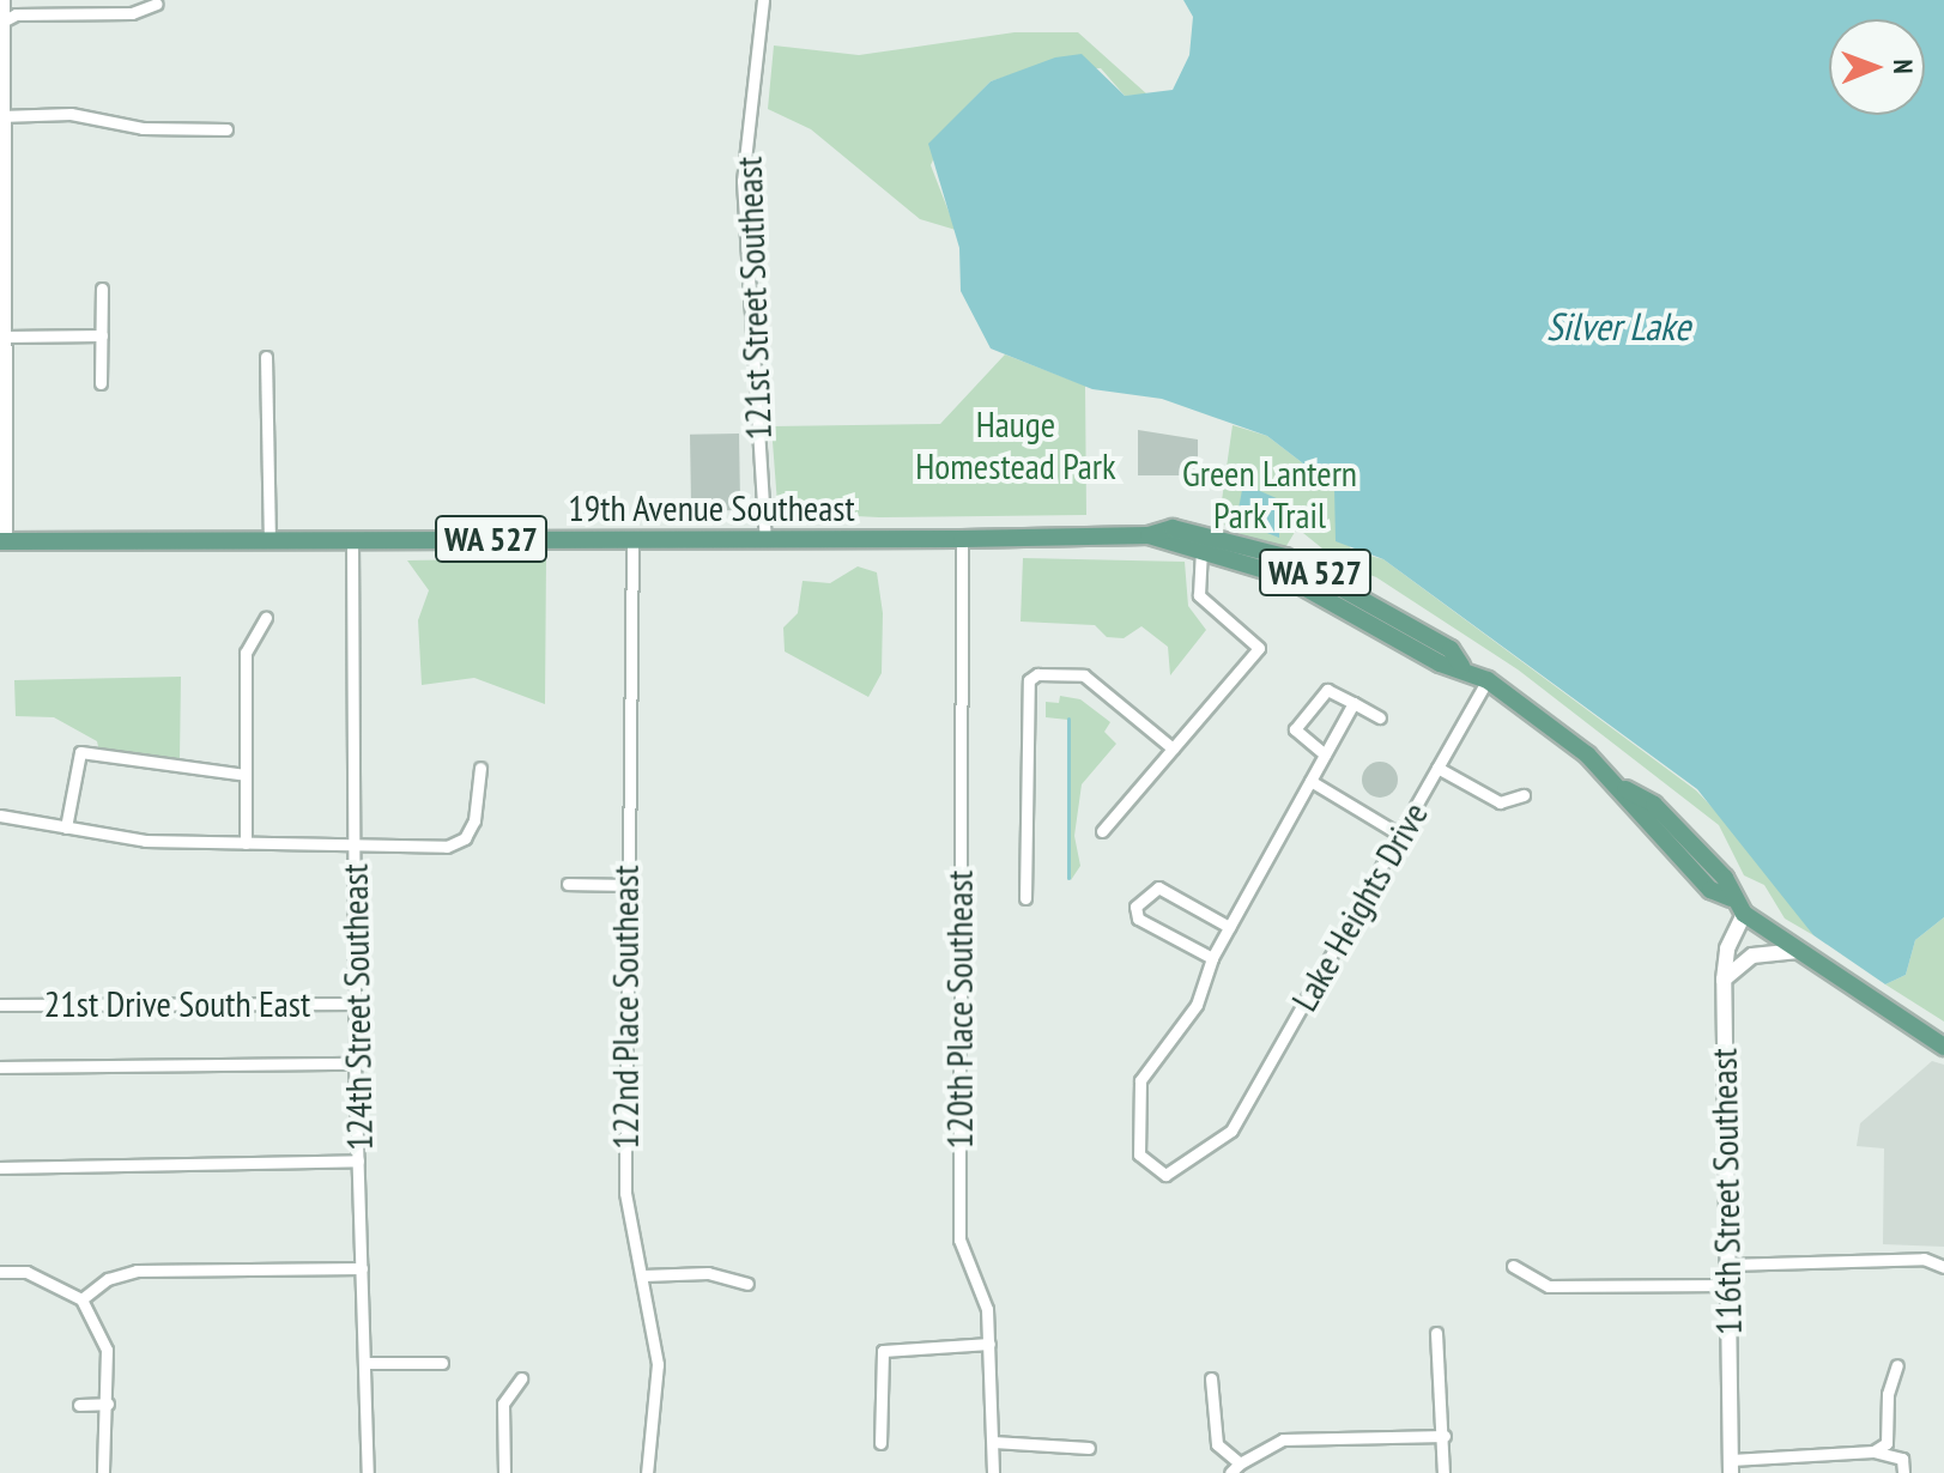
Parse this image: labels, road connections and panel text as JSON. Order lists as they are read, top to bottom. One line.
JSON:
{"streets":{"main road":["19th Avenue Southeast","WA 527"],"street":["121st Street Southeast","Lake Heights Drive","21st Drive South East","124th Street Southeast","122nd Place Southeast","120th Place Southeast","116th Street Southeast"]},"crossings":[["121st Street Southeast","19th Avenue Southeast"],["19th Avenue Southeast","Lake Heights Drive"],["19th Avenue Southeast","124th Street Southeast"],["19th Avenue Southeast","122nd Place Southeast"],["19th Avenue Southeast","120th Place Southeast"],["19th Avenue Southeast","116th Street Southeast"],["21st Drive South East","124th Street Southeast"]],"water":["Silver Lake"],"parks":["Hauge Homestead Park","Green Lantern Park Trail"],"north":"right"}
